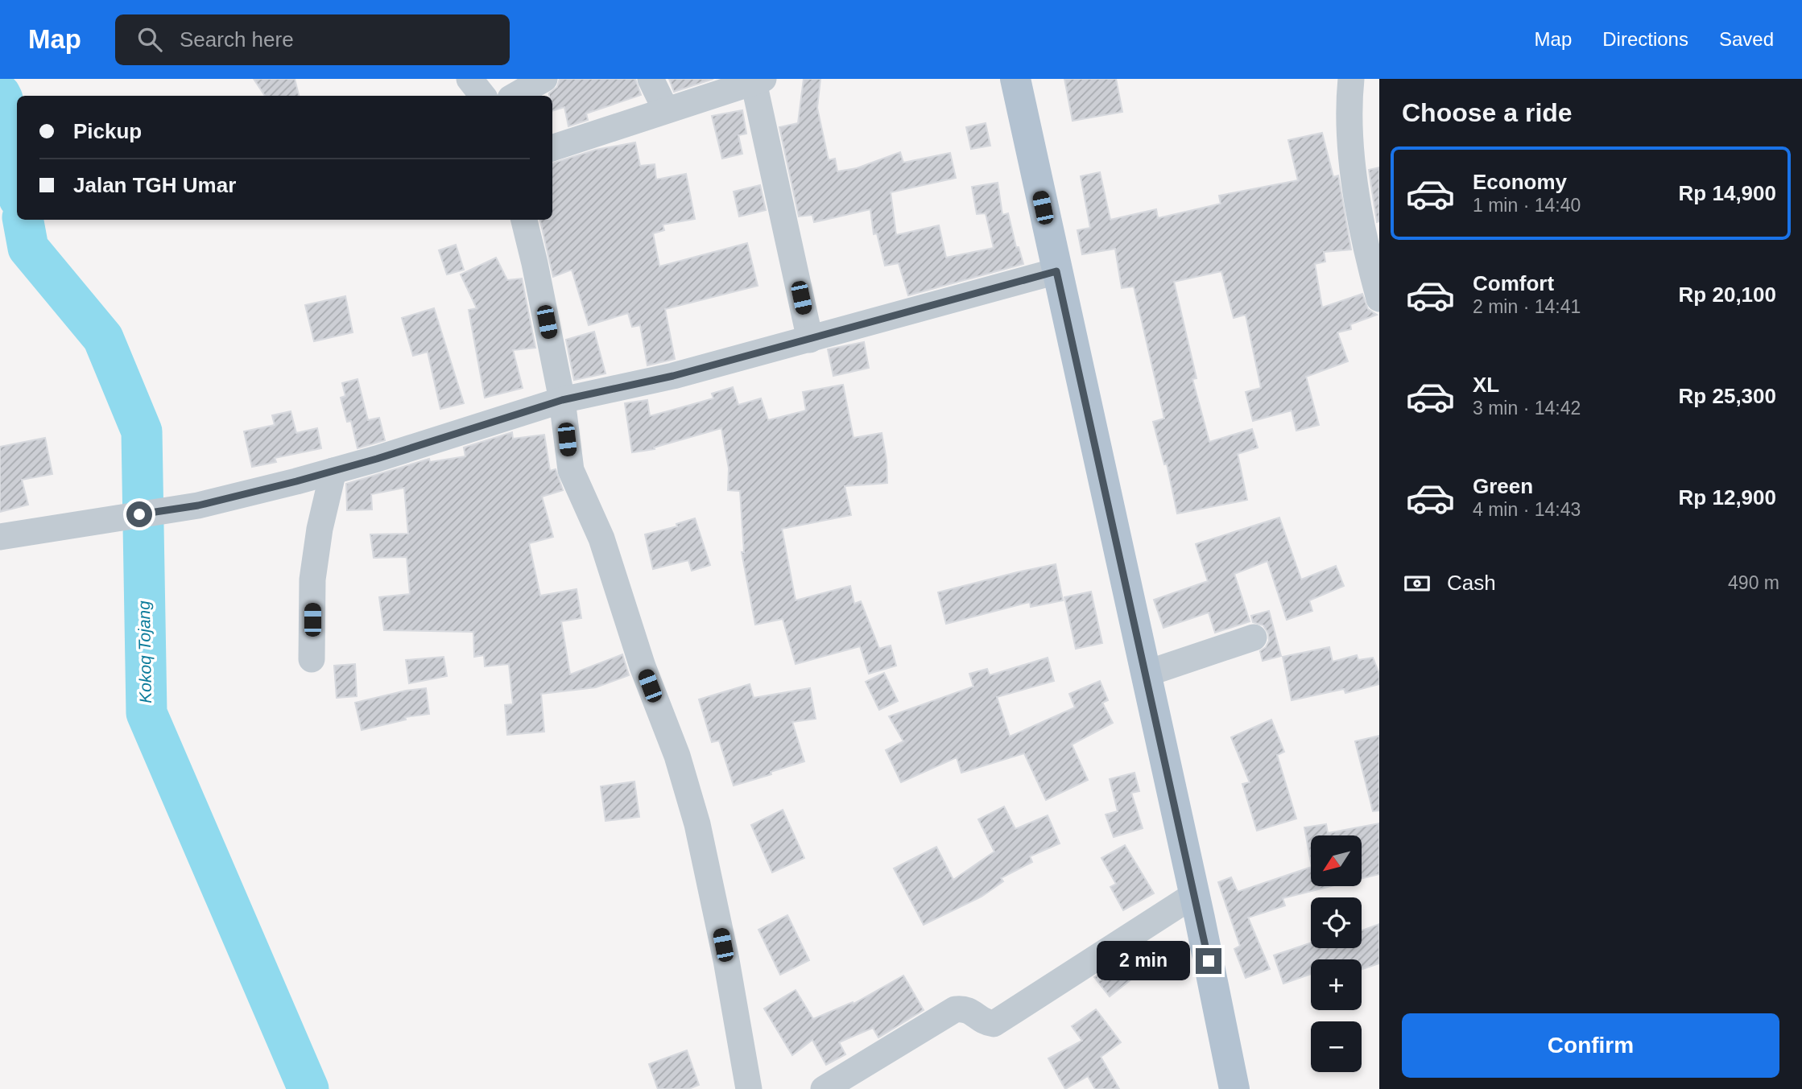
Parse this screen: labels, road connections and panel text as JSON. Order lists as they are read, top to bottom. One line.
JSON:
{"water":["Kokoq Tojang"],"north":"bottom left","page":{"header":"Map","search":"Search here","nav":["Map","Directions","Saved"],"heading":"Choose a ride","banner":["Pickup","Jalan TGH Umar"],"list":[{"name":"Economy","note":"1 min · 14:40","value":"Rp 14,900"},{"name":"Comfort","note":"2 min · 14:41","value":"Rp 20,100"},{"name":"XL","note":"3 min · 14:42","value":"Rp 25,300"},{"name":"Green","note":"4 min · 14:43","value":"Rp 12,900"}],"pay":["Cash","490 m"],"map_buttons":["+","−"],"bubble":"2 min","buttons":"Confirm"}}
